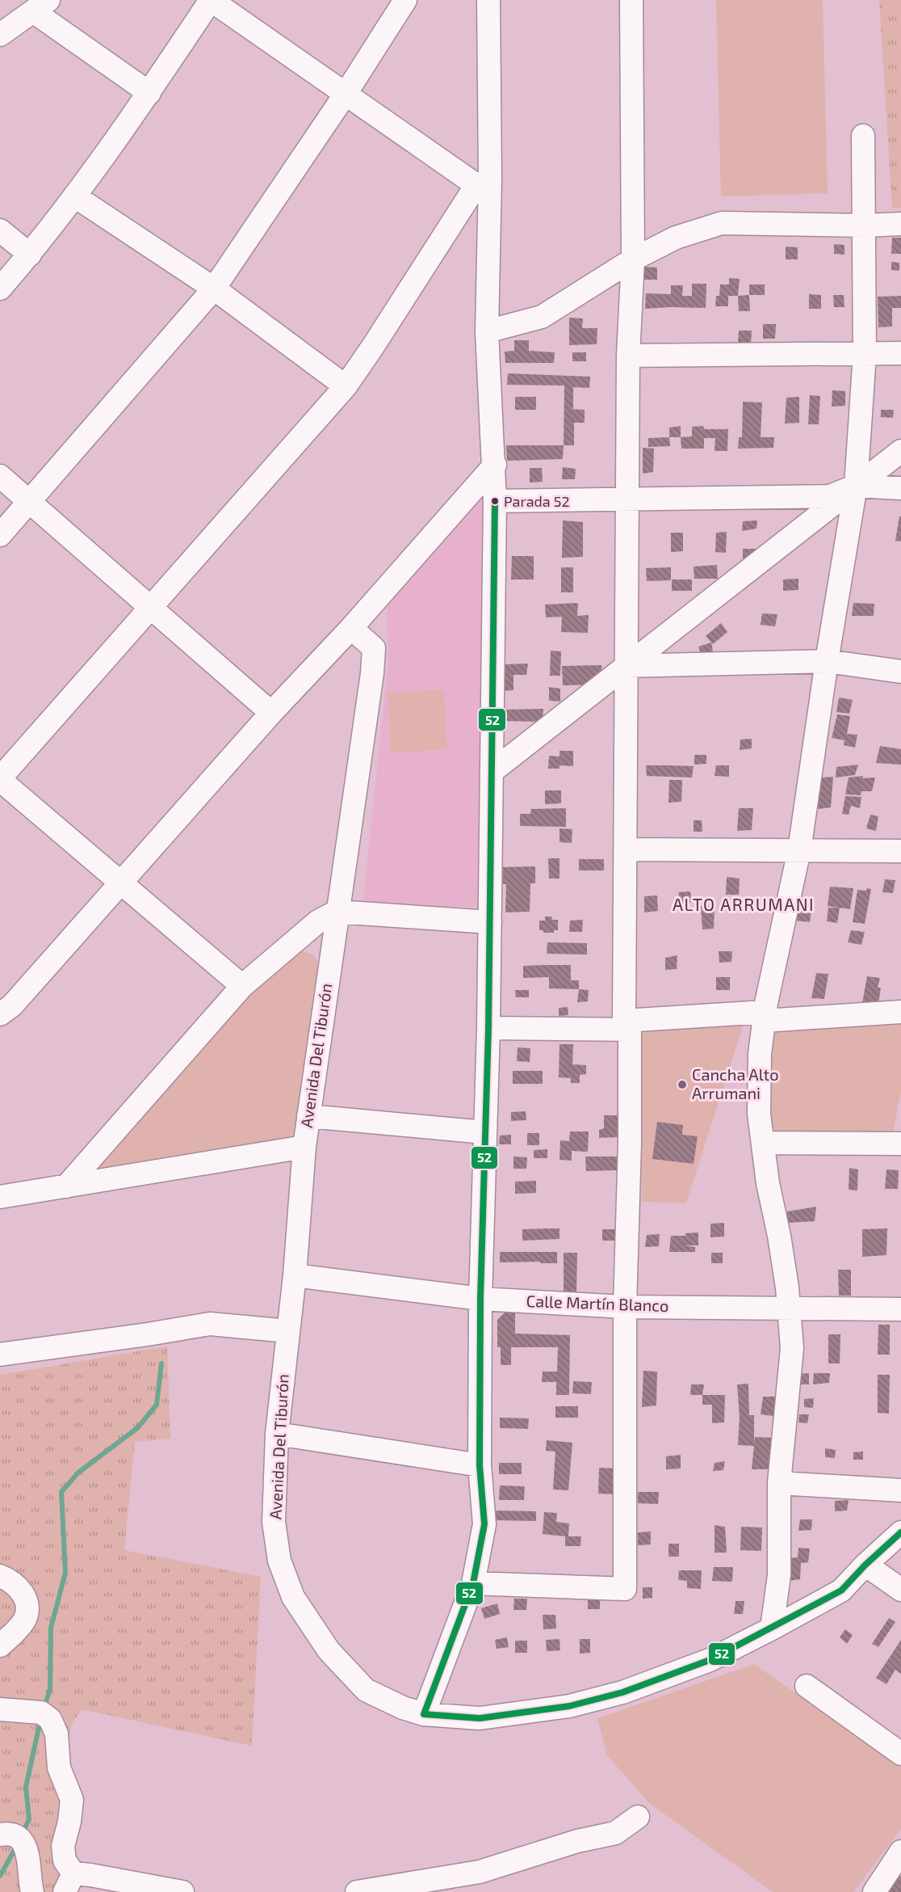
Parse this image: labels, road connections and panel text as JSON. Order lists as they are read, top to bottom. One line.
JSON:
{"streets":{"street":["Avenida Del Tiburón","Calle Martín Blanco"]},"crossings":[["Avenida Del Tiburón","Calle Martín Blanco"]],"districts":["ALTO ARRUMANI"],"places":["Parada 52","Cancha Alto Arrumani"],"lines":["transit line 52"]}
